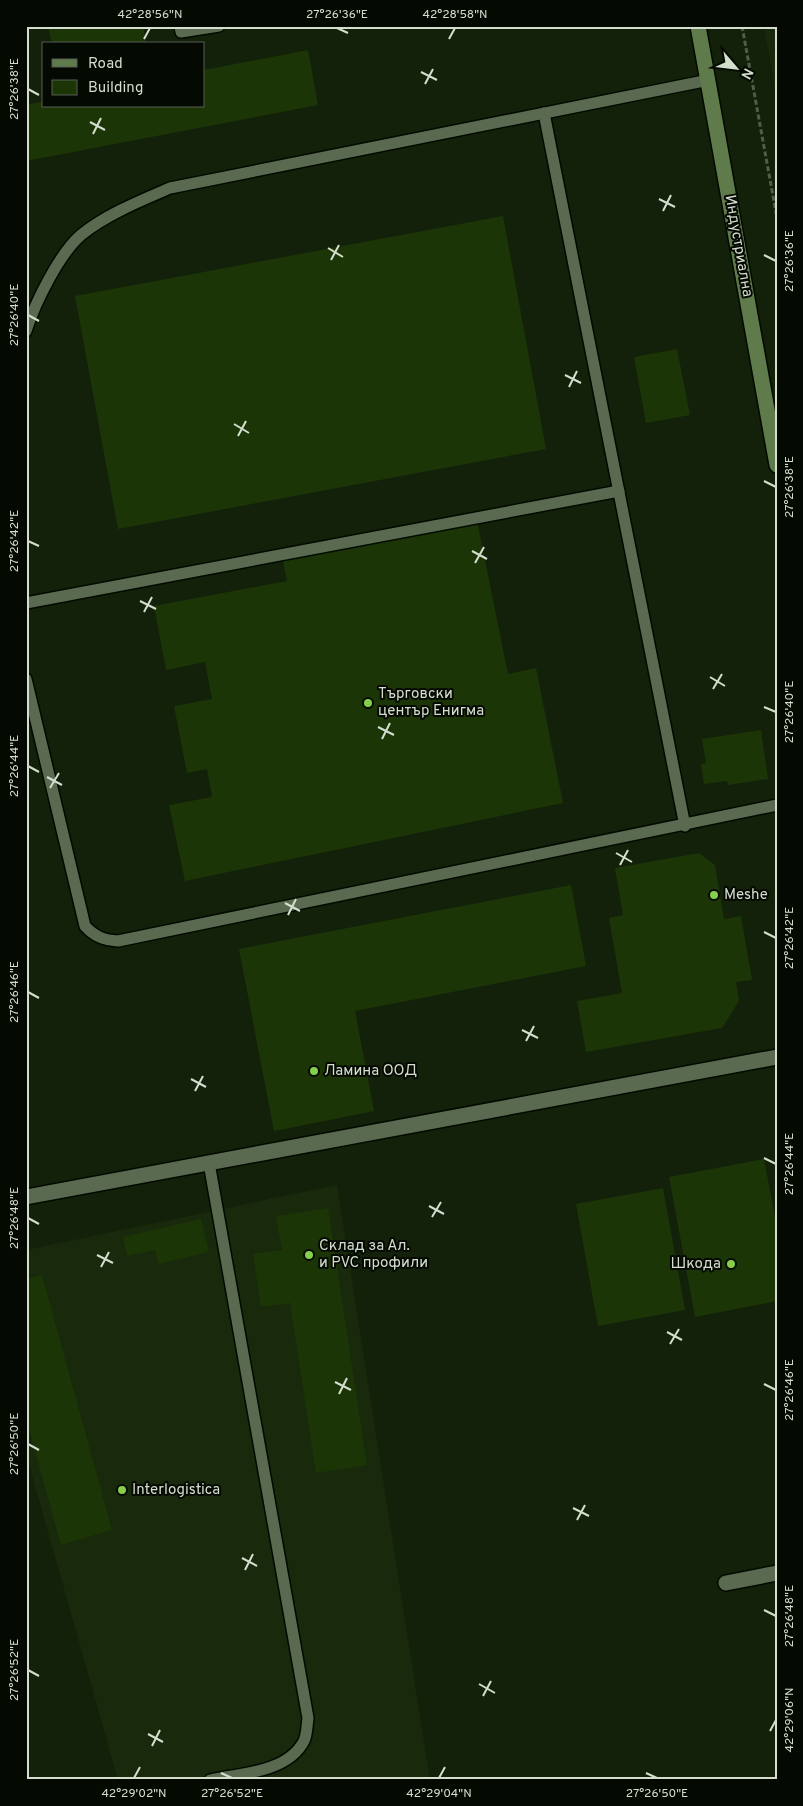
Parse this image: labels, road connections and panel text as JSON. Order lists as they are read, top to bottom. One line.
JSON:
{"streets":{"main road":["Индустриална"]},"places":["Търговски център Енигма","Meshe","Ламина ООД","Склад за Ал. и PVC профили","Шкода","Interlogistica"],"legend":["Road","Building"],"north":"bottom right","coordinates":["42°28'56\"N","27°26'36\"E","42°28'58\"N","27°26'38\"E","27°26'40\"E","27°26'42\"E","27°26'44\"E","27°26'46\"E","27°26'48\"E","27°26'50\"E","27°26'52\"E","42°29'06\"N","42°29'02\"N","42°29'04\"N"]}
